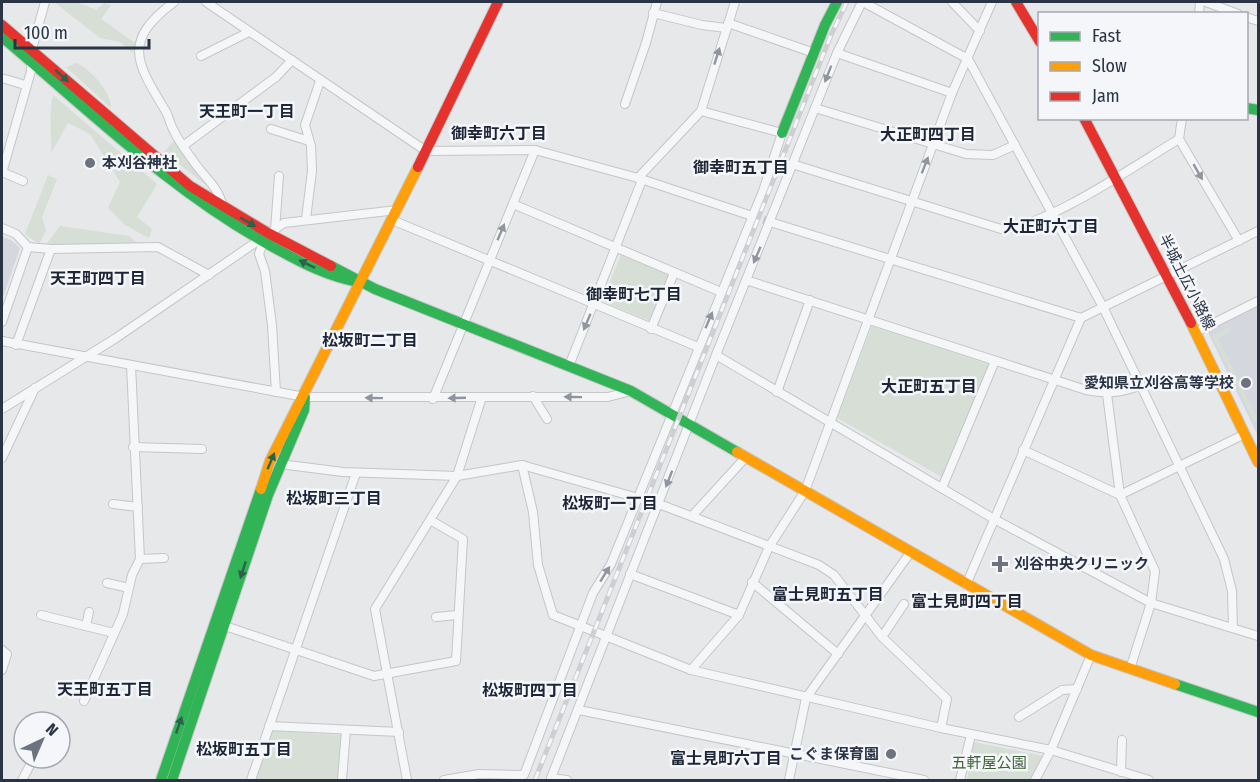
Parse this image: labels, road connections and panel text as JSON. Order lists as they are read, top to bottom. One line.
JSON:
{"streets":{"street":["半城土広小路線"]},"districts":["天王町一丁目","御幸町六丁目","大正町四丁目","御幸町五丁目","大正町六丁目","天王町四丁目","御幸町七丁目","松坂町二丁目","大正町五丁目","松坂町三丁目","松坂町一丁目","富士見町五丁目","富士見町四丁目","天王町五丁目","松坂町四丁目","松坂町五丁目","富士見町六丁目"],"parks":["五軒屋公園"],"places":{"other":["本刈谷神社","愛知県立刈谷高等学校","こぐま保育園"],"health":["刈谷中央クリニック"]},"legend":["Fast","Slow","Jam"],"scale_bar":"100 m","north":"top right"}
